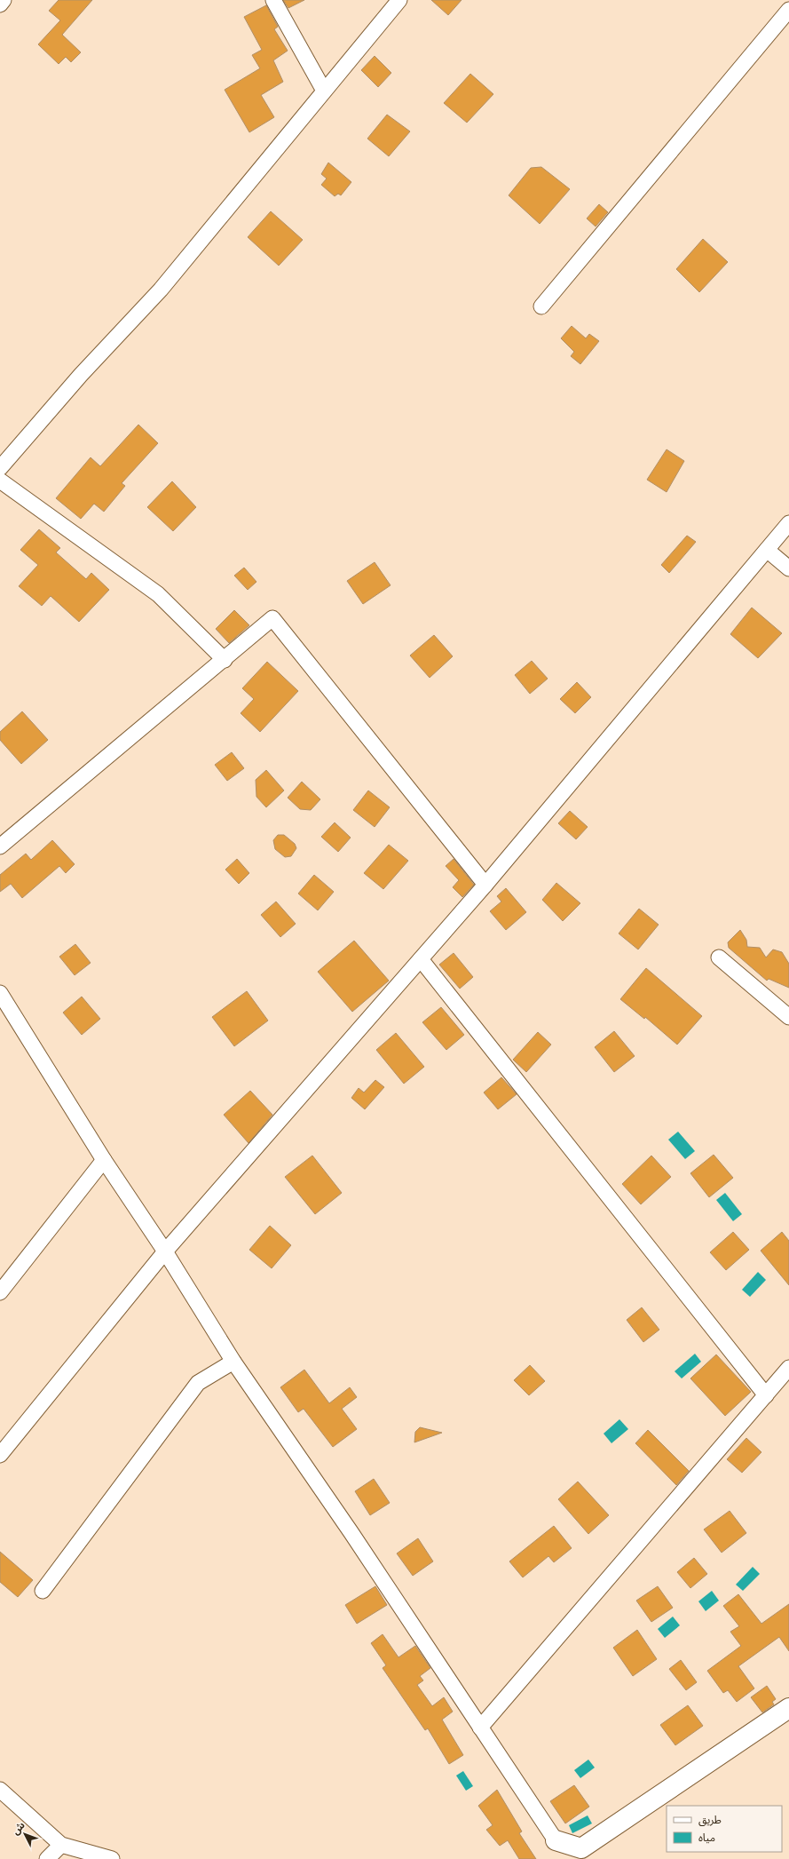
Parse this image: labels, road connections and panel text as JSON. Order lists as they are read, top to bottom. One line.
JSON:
{"legend":["طريق","مياه"],"north":"top left"}
